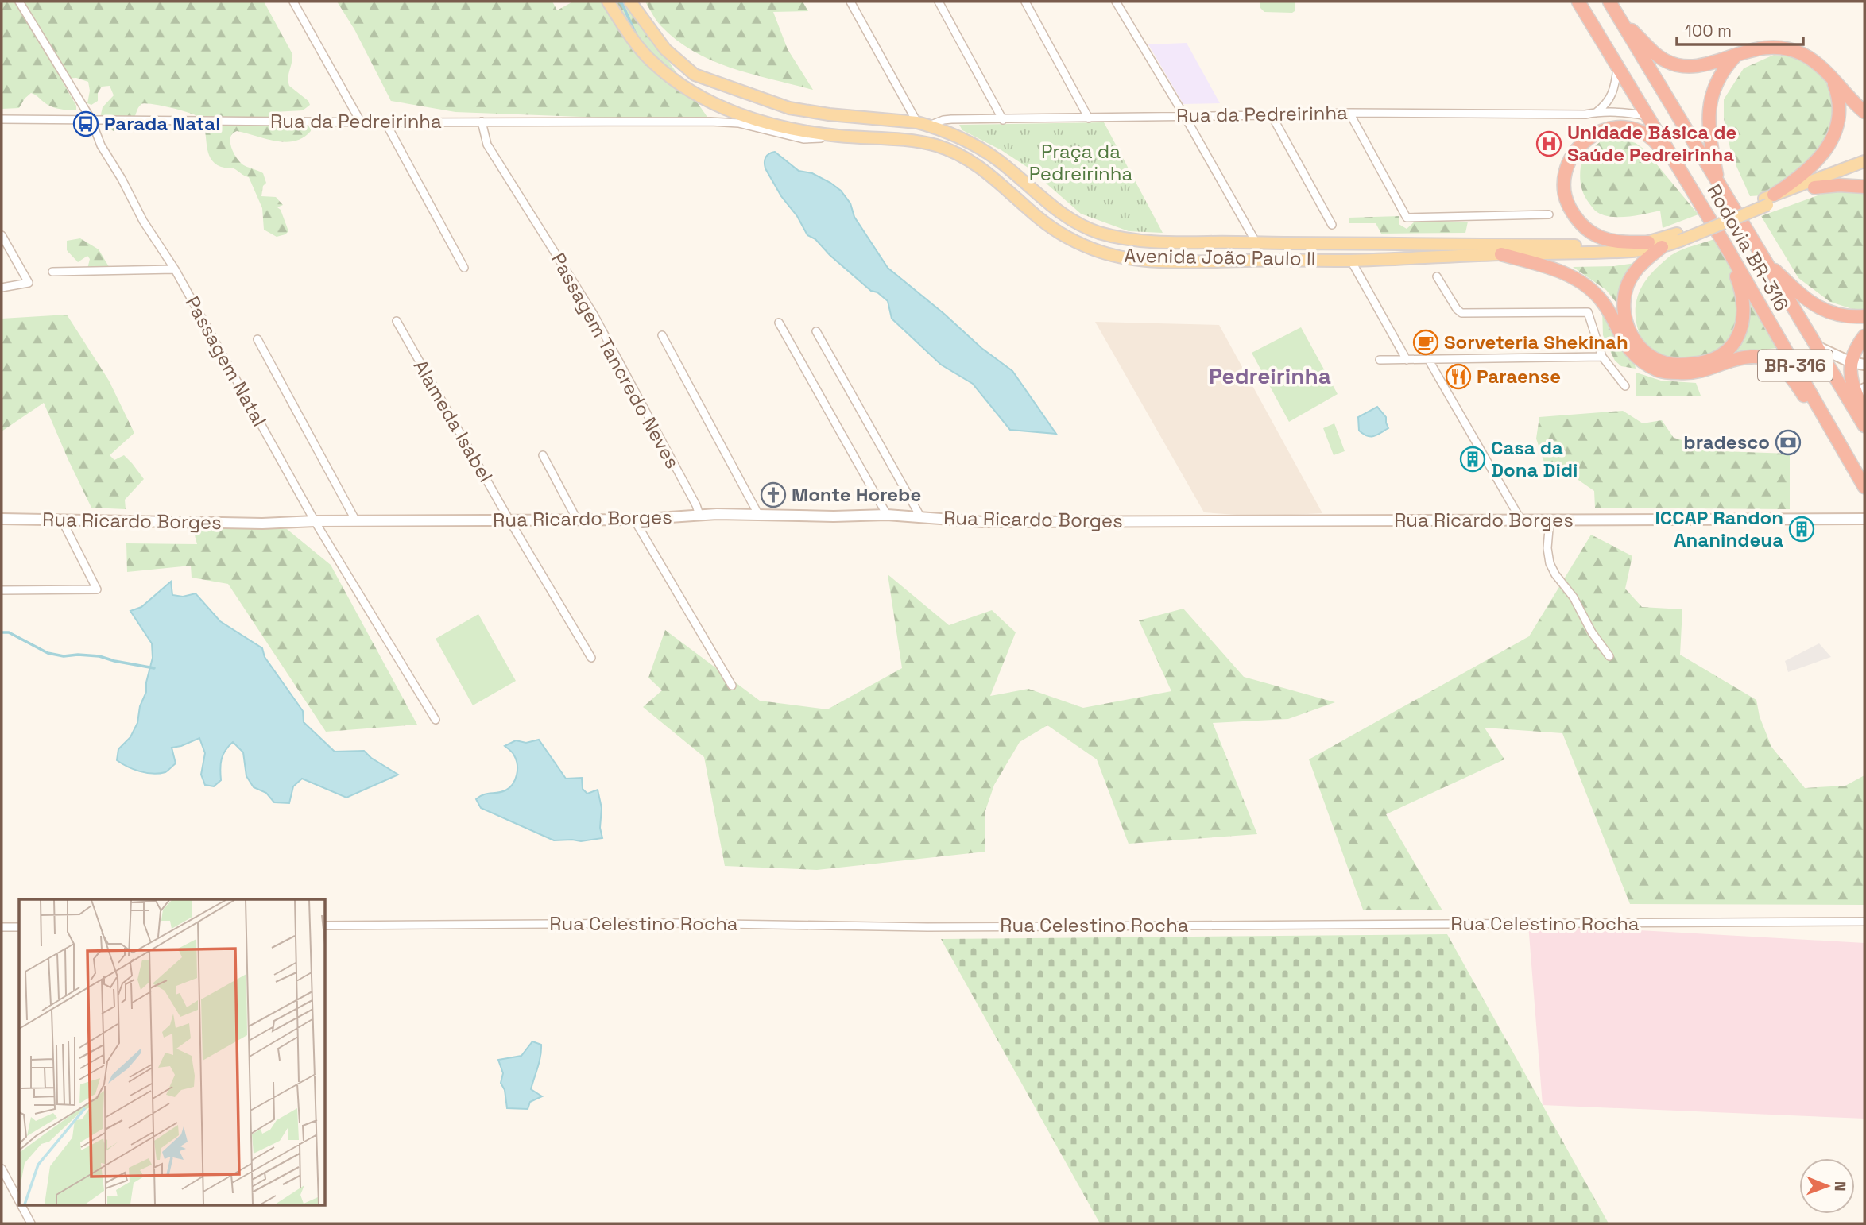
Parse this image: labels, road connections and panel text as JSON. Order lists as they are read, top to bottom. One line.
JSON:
{"streets":{"highway":["Rodovia BR-316","BR-316"],"main road":["Avenida João Paulo II"],"street":["Rua da Pedreirinha","Passagem Tancredo Neves","Passagem Natal","Alameda Isabel","Rua Ricardo Borges","Rua Celestino Rocha"]},"crossings":[["Rua da Pedreirinha","Rodovia BR-316"],["Rua da Pedreirinha","Avenida João Paulo II"],["Rua da Pedreirinha","Passagem Tancredo Neves"],["Rua da Pedreirinha","Passagem Natal"],["Passagem Tancredo Neves","Rua Ricardo Borges"],["Passagem Natal","Rua Ricardo Borges"],["Alameda Isabel","Rua Ricardo Borges"]],"districts":["Pedreirinha"],"parks":["Praça da Pedreirinha"],"places":{"bus stop":["Parada Natal"],"hospital":["Unidade Básica de Saúde Pedreirinha"],"cafe":["Sorveteria Shekinah"],"restaurant":["Paraense"],"bank":["bradesco"],"building":["Casa da Dona Didi","ICCAP Randon Ananindeua"],"church":["Monte Horebe"]},"scale_bar":"100 m","north":"right"}
